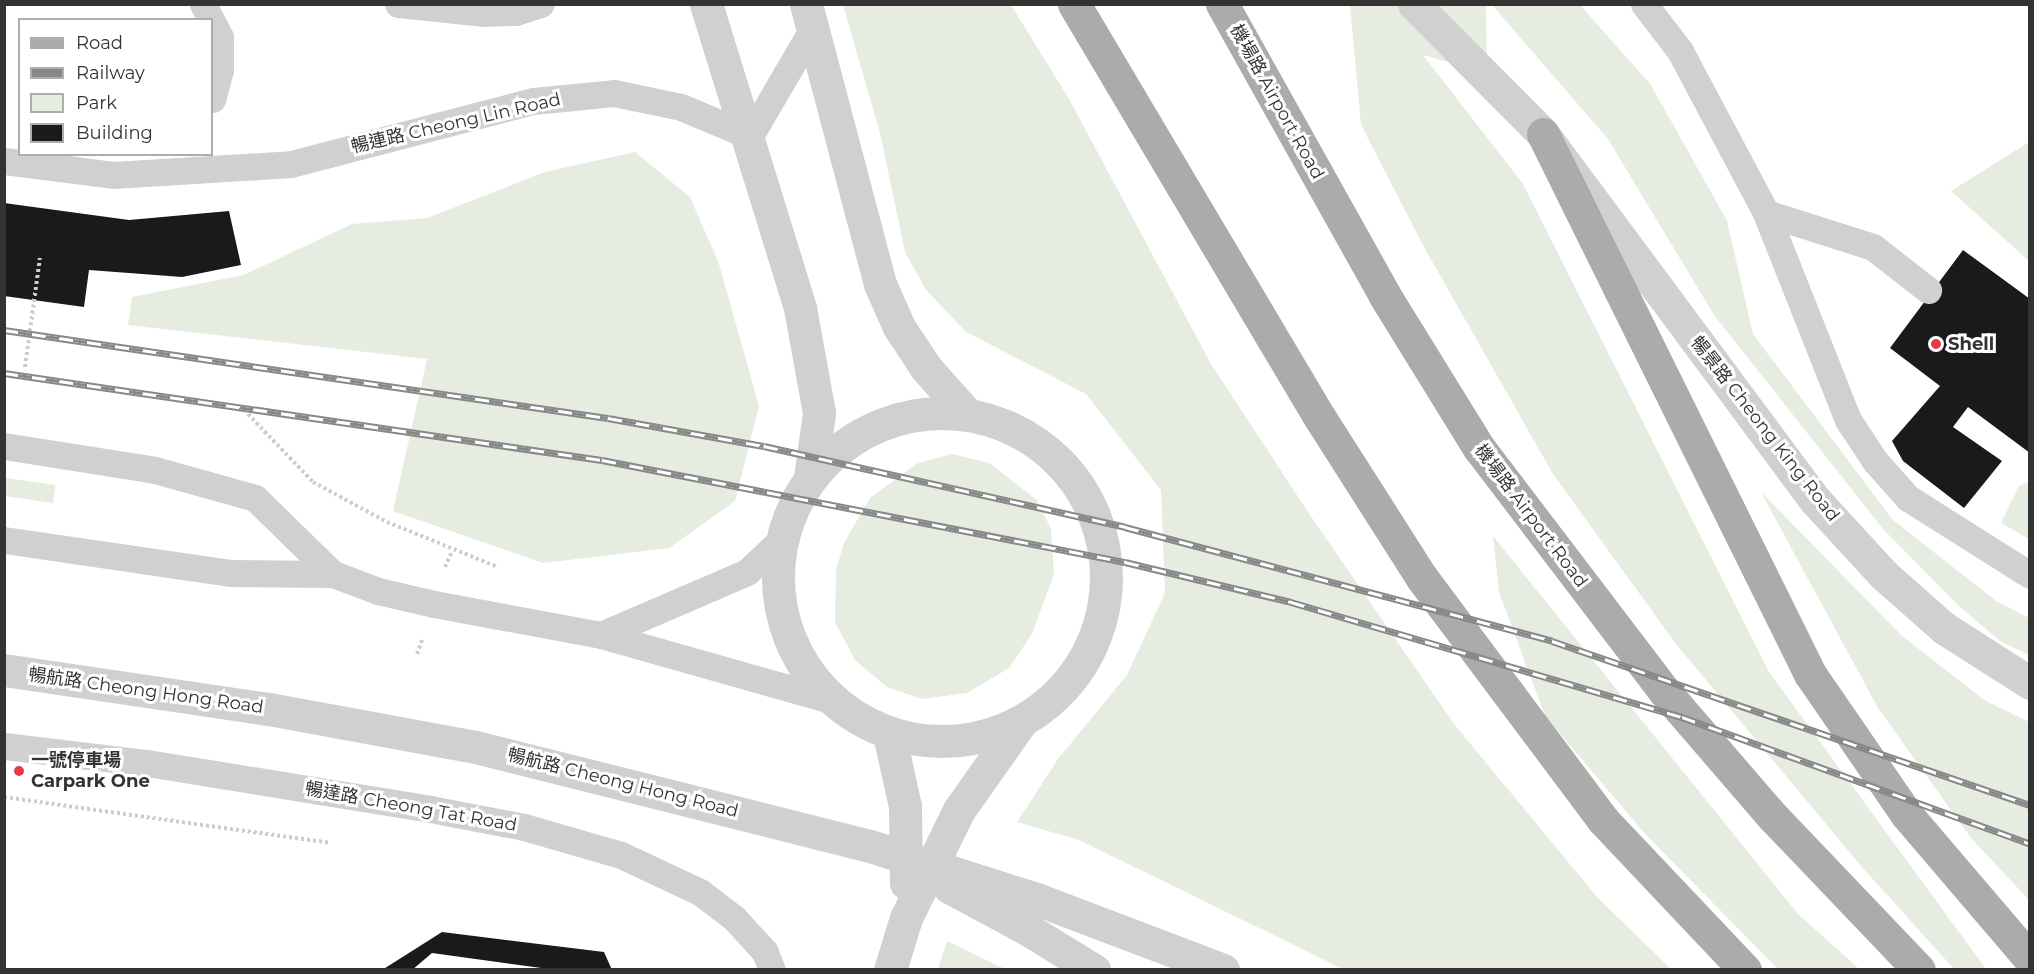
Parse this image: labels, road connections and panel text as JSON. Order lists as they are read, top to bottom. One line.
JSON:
{"streets":{"main road":["機場路 Airport Road"],"street":["暢景路 Cheong King Road","暢航路 Cheong Hong Road"],"lane":["暢連路 Cheong Lin Road","暢達路 Cheong Tat Road"]},"places":["Shell","一號停車場 Carpark One"],"legend":["Road","Railway","Park","Building"]}
